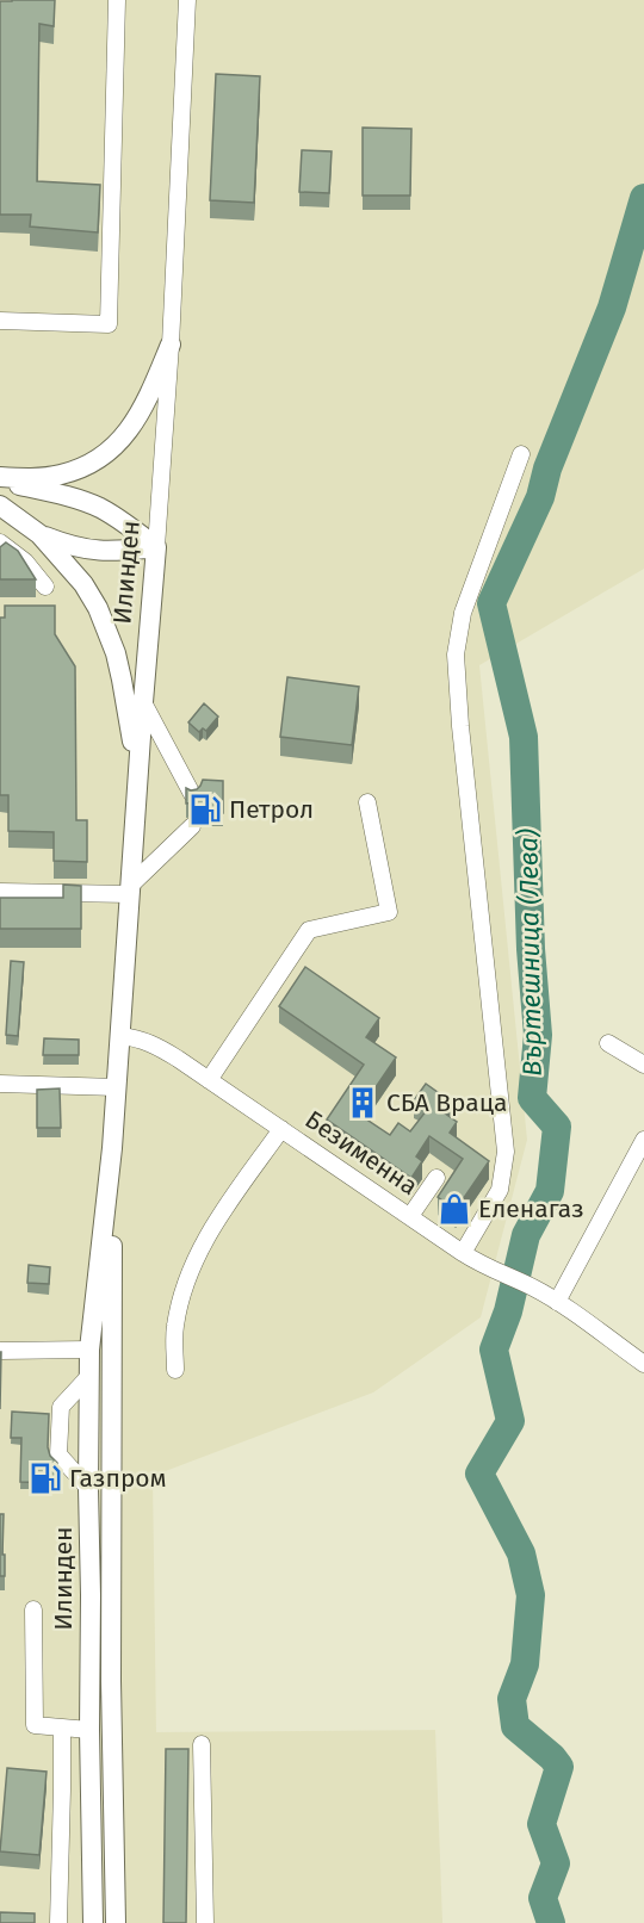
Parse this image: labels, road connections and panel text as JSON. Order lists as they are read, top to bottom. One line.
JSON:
{"streets":{"main road":["Илинден"],"street":["Безименна"]},"crossings":[["Илинден","Безименна"]],"water":["Въртешница (Лева)"],"places":{"fuel station":["Петрол","Газпром"],"building":["СБА Враца"],"shop":["Еленагаз"]}}
